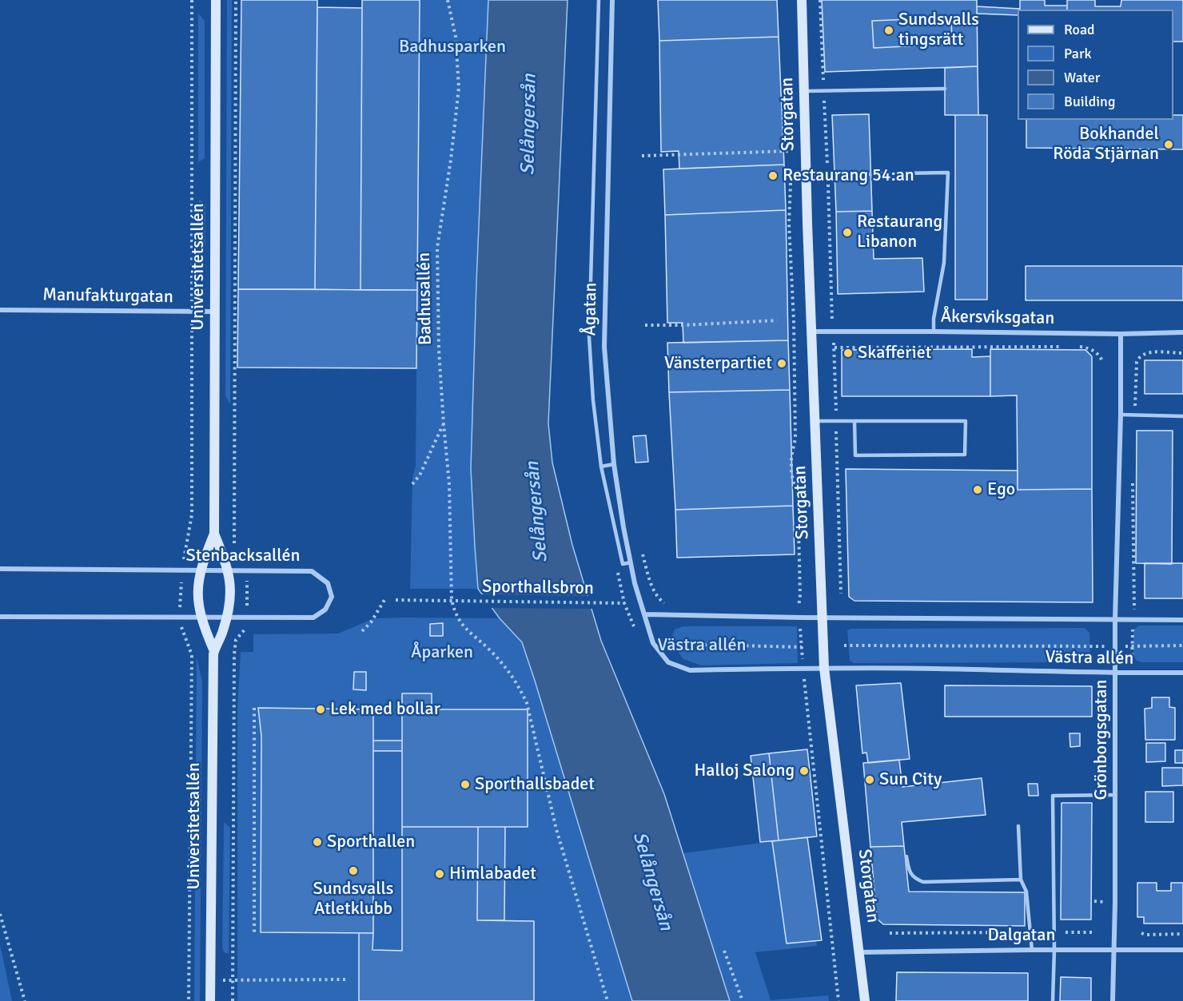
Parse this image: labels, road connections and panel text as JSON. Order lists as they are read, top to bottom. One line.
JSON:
{"streets":{"street":["Storgatan","Universitetsallén","Manufakturgatan","Ågatan","Åkersviksgatan","Stenbacksallén","Västra allén","Grönborgsgatan","Dalgatan"],"path":["Badhusallén","Sporthallsbron"]},"crossings":[["Storgatan","Åkersviksgatan"],["Storgatan","Västra allén"],["Storgatan","Dalgatan"],["Universitetsallén","Manufakturgatan"],["Universitetsallén","Stenbacksallén"],["Badhusallén","Sporthallsbron"],["Ågatan","Västra allén"],["Åkersviksgatan","Grönborgsgatan"],["Västra allén","Grönborgsgatan"],["Grönborgsgatan","Dalgatan"]],"water":["Selångersån"],"parks":["Badhusparken","Västra allén","Åparken"],"places":["Sundsvalls tingsrätt","Bokhandel Röda Stjärnan","Restaurang 54:an","Restaurang Libanon","Skafferiet","Vänsterpartiet","Ego","Lek med bollar","Halloj Salong","Sun City","Sporthallsbadet","Sporthallen","Sundsvalls Atletklubb","Himlabadet"],"legend":["Road","Park","Water","Building"]}
